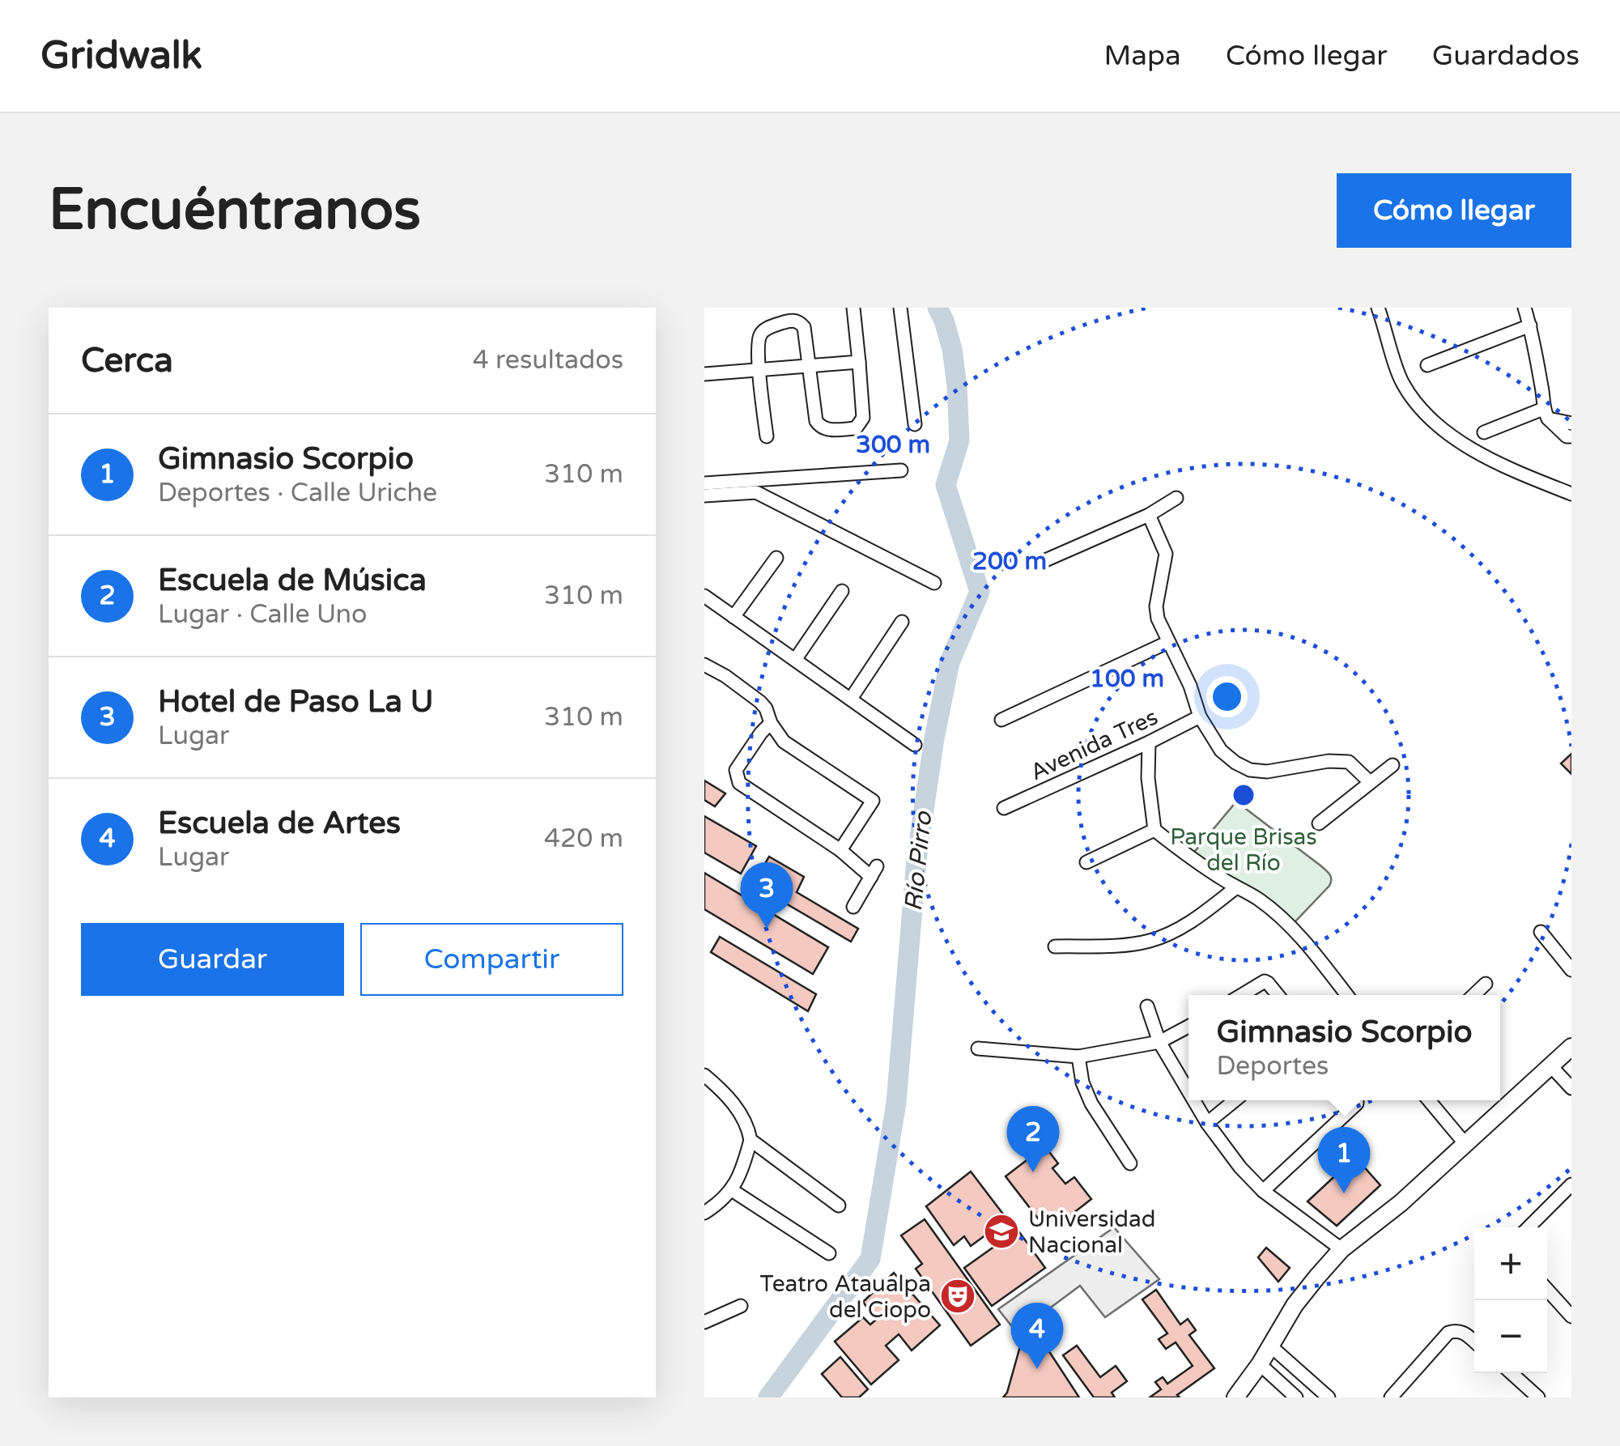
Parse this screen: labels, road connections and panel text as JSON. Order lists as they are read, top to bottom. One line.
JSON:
{"streets":{"street":["Avenida Tres"]},"water":["Río Pirro"],"parks":["Parque Brisas del Río"],"places":{"school or university":["Universidad Nacional"],"theatre":["Teatro Ataualpa del Ciopo"]},"page":{"header":"Gridwalk","nav":["Mapa","Cómo llegar","Guardados"],"buttons":["Cómo llegar",["Guardar","Compartir"]],"title":"Encuéntranos","heading":["Cerca","4 resultados"],"list":[{"mark":"1","name":"Gimnasio Scorpio","note":"Deportes · Calle Uriche","value":"310 m"},{"mark":"2","name":"Escuela de Música","note":"Lugar · Calle Uno","value":"310 m"},{"mark":"3","name":"Hotel de Paso La U","note":"Lugar","value":"310 m"},{"mark":"4","name":"Escuela de Artes","note":"Lugar","value":"420 m"}],"pins":["3","2","1","4"],"popup":["Gimnasio Scorpio","Deportes"],"map_buttons":["+","−"]},"rings":["300 m","200 m","100 m"]}
